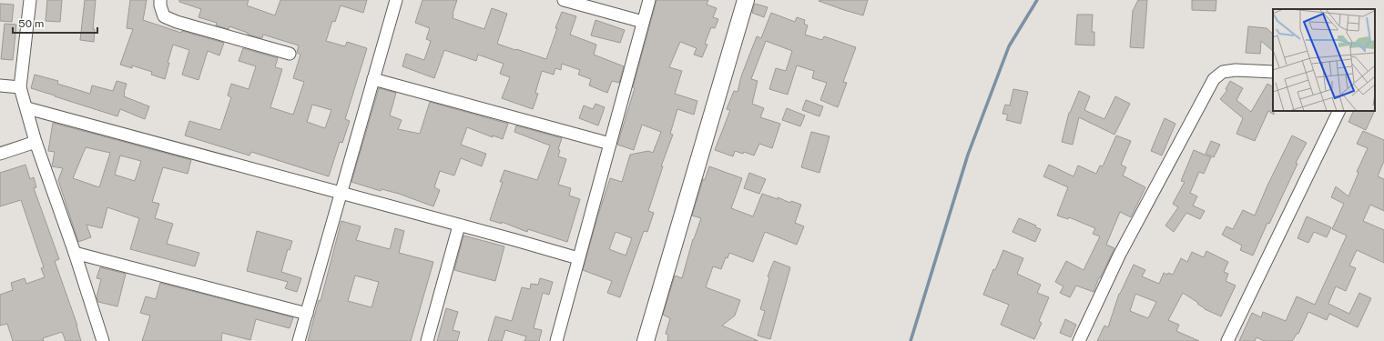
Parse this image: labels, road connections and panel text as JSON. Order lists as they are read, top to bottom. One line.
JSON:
{"scale_bar":"50 m"}
